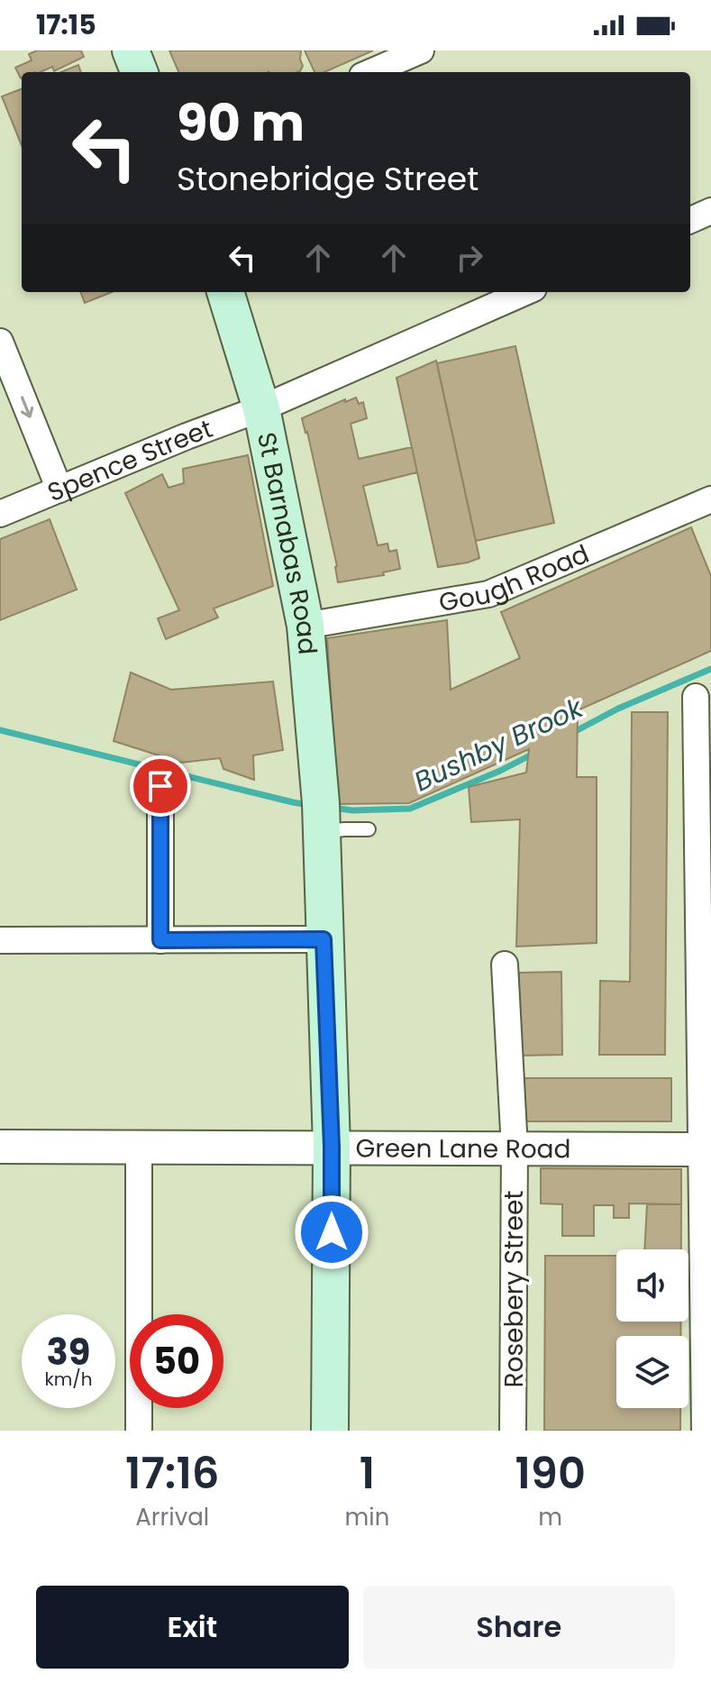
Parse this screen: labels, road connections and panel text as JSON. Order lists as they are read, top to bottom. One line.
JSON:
{"streets":{"main road":["St Barnabas Road"],"street":["Spence Street","Gough Road","Green Lane Road","Rosebery Street"]},"crossings":[["Spence Street","St Barnabas Road"],["St Barnabas Road","Gough Road"],["St Barnabas Road","Green Lane Road"],["Green Lane Road","Rosebery Street"]],"water":["Bushby Brook"],"page":{"status":"17:15","turn":["90 m","Stonebridge Street"],"speed":"39 km/h","limit":"50","eta":["17:16","Arrival","1","min","190","m"],"buttons":["Exit","Share"]}}
